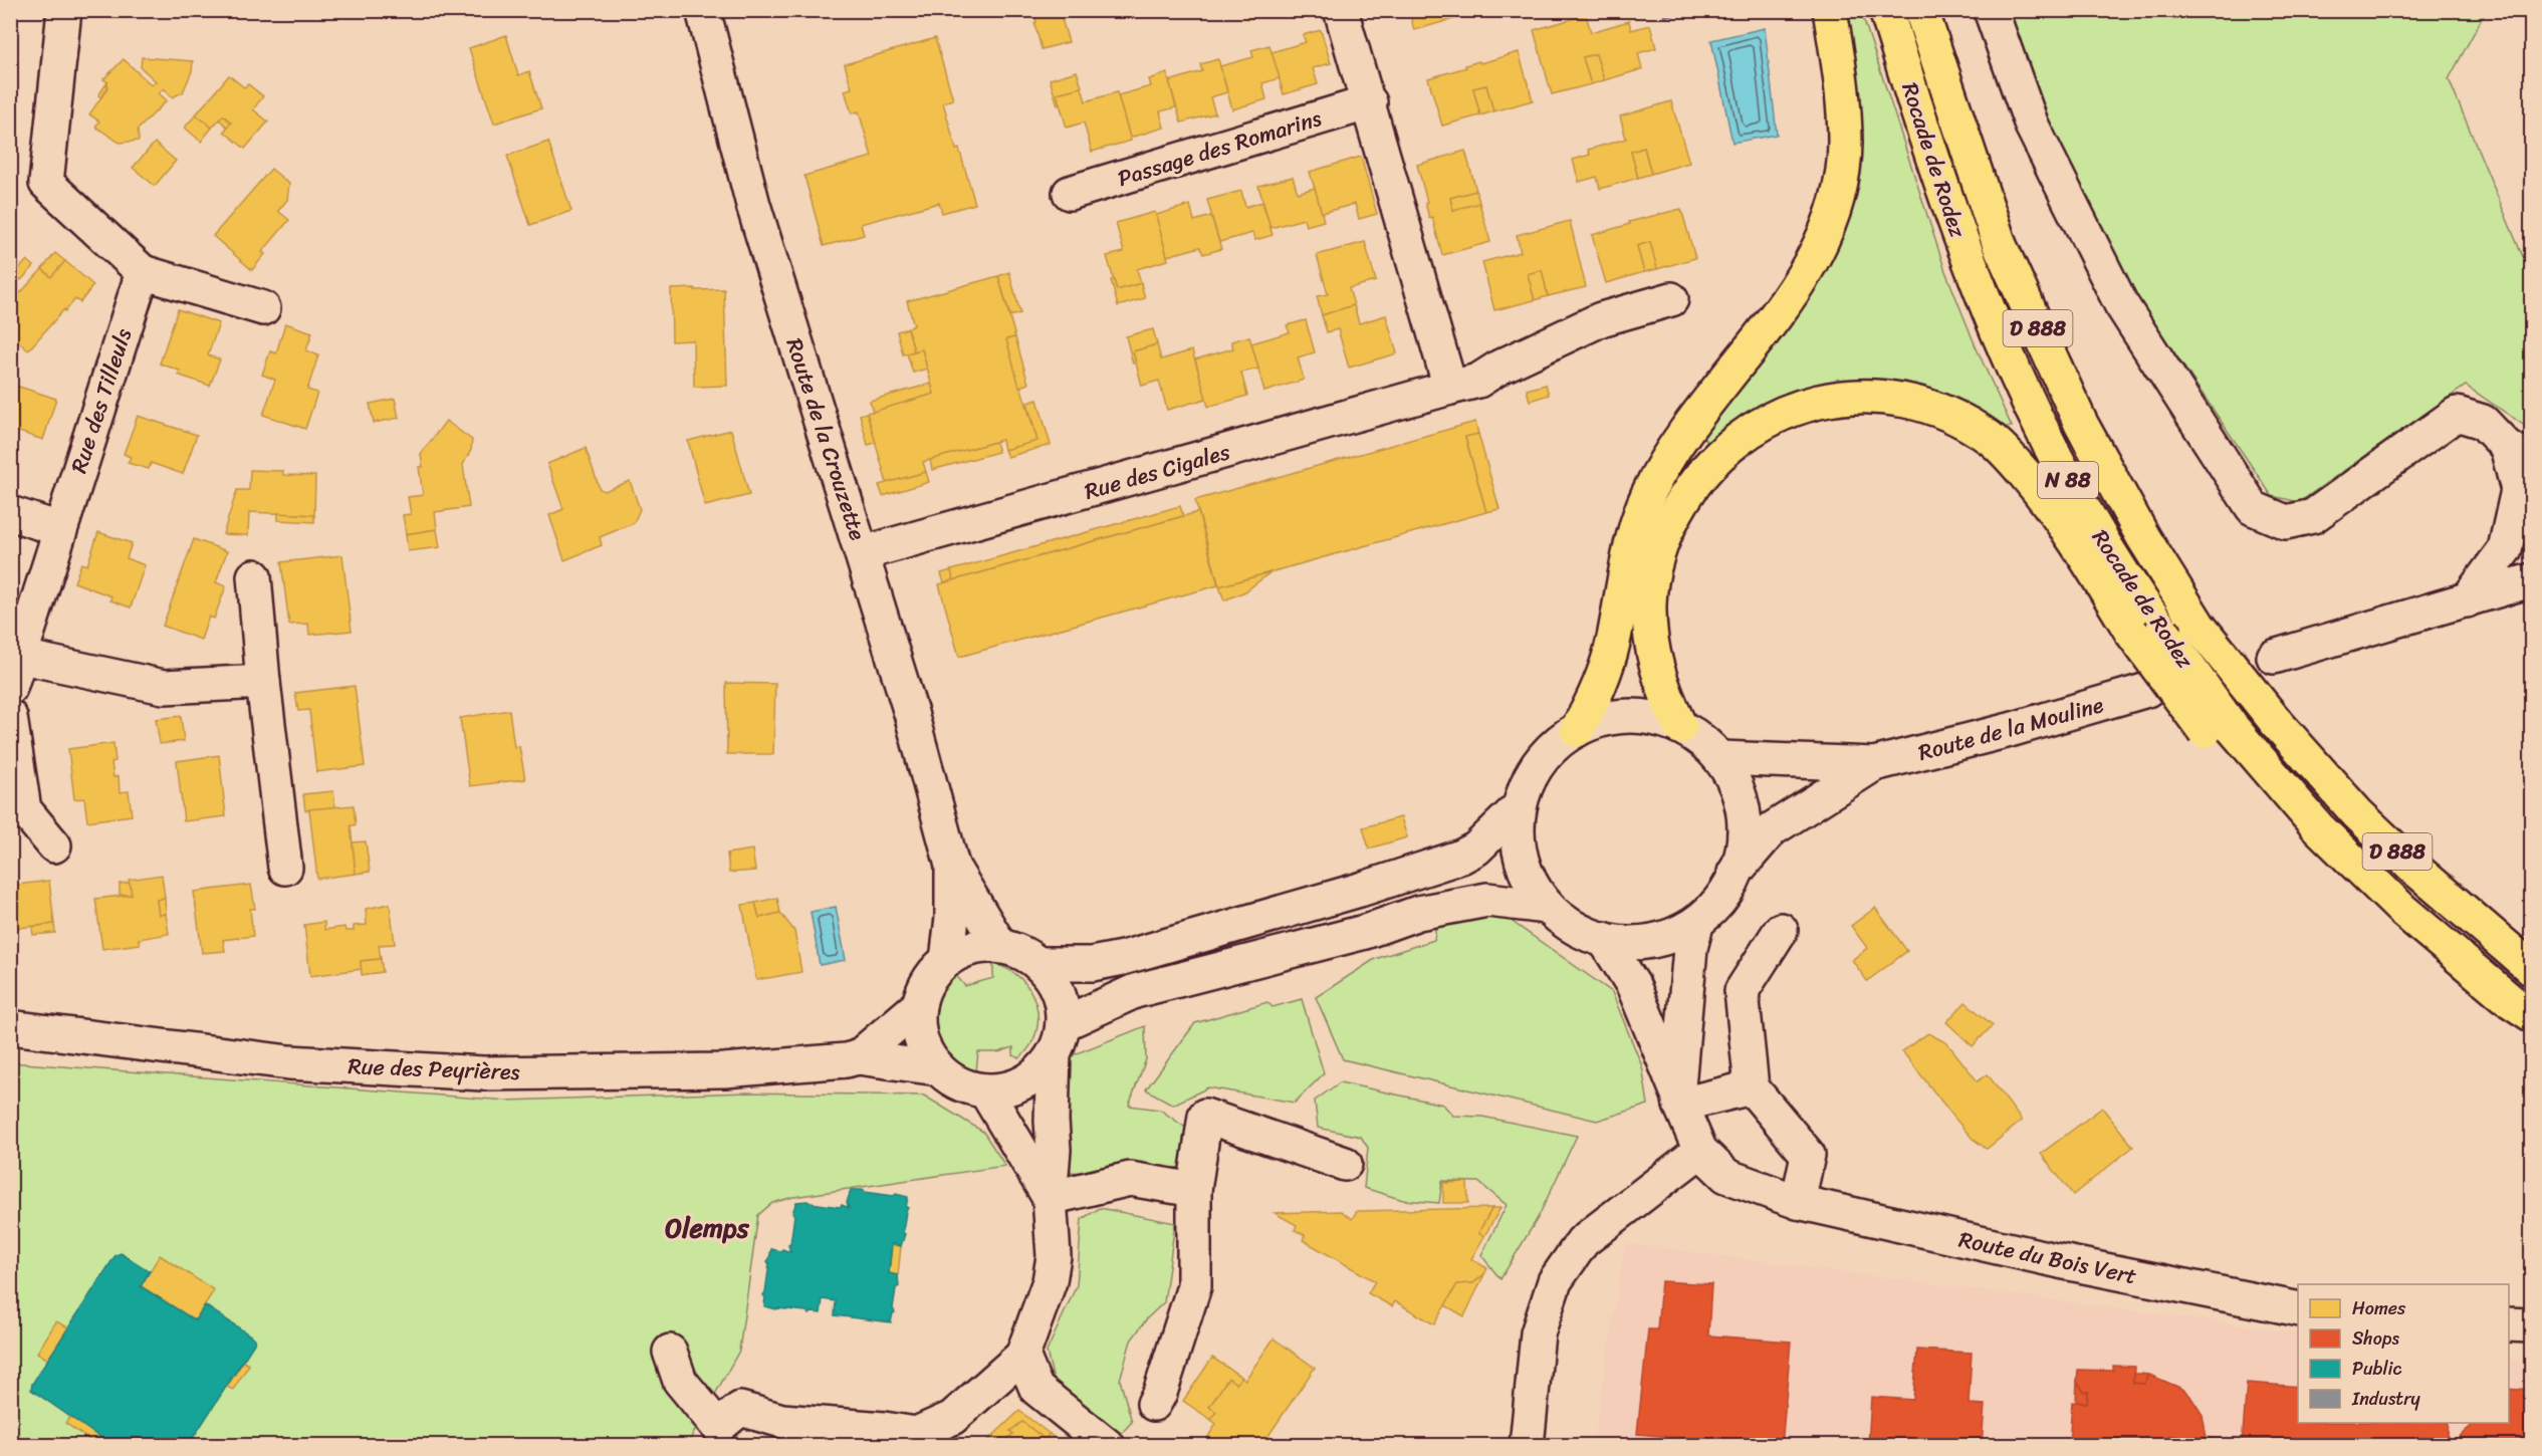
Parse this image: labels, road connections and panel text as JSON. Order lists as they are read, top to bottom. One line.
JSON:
{"streets":{"highway":["Rocade de Rodez","D 888","N 88"],"street":["Passage des Romarins","Rue des Tilleuls","Route de la Crouzette","Rue des Cigales","Route de la Mouline","Rue des Peyrières","Route du Bois Vert"]},"crossings":[["Route de la Crouzette","Rue des Cigales"],["Route de la Crouzette","Rue des Peyrières"]],"districts":["Olemps"],"legend":["Homes","Shops","Public","Industry"]}
